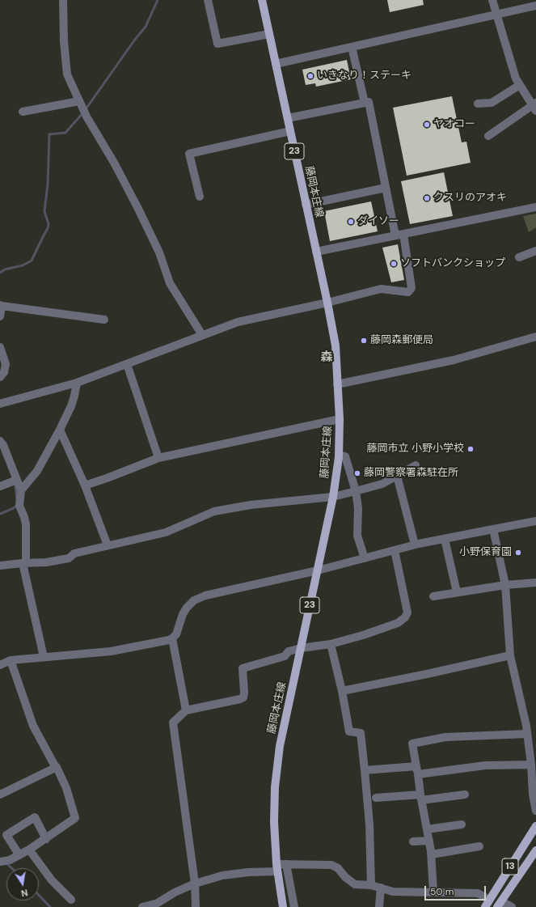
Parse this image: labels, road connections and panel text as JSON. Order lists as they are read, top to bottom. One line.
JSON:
{"streets":{"main road":["23","藤岡本庄線","13"]},"districts":["森"],"places":["いきなり！ステーキ","ヤオコー","クスリのアオキ","ダイソー","ソフトバンクショップ","藤岡森郵便局","藤岡市立 小野小学校","藤岡警察署森駐在所","小野保育園"],"scale_bar":"50 m","north":"bottom"}
